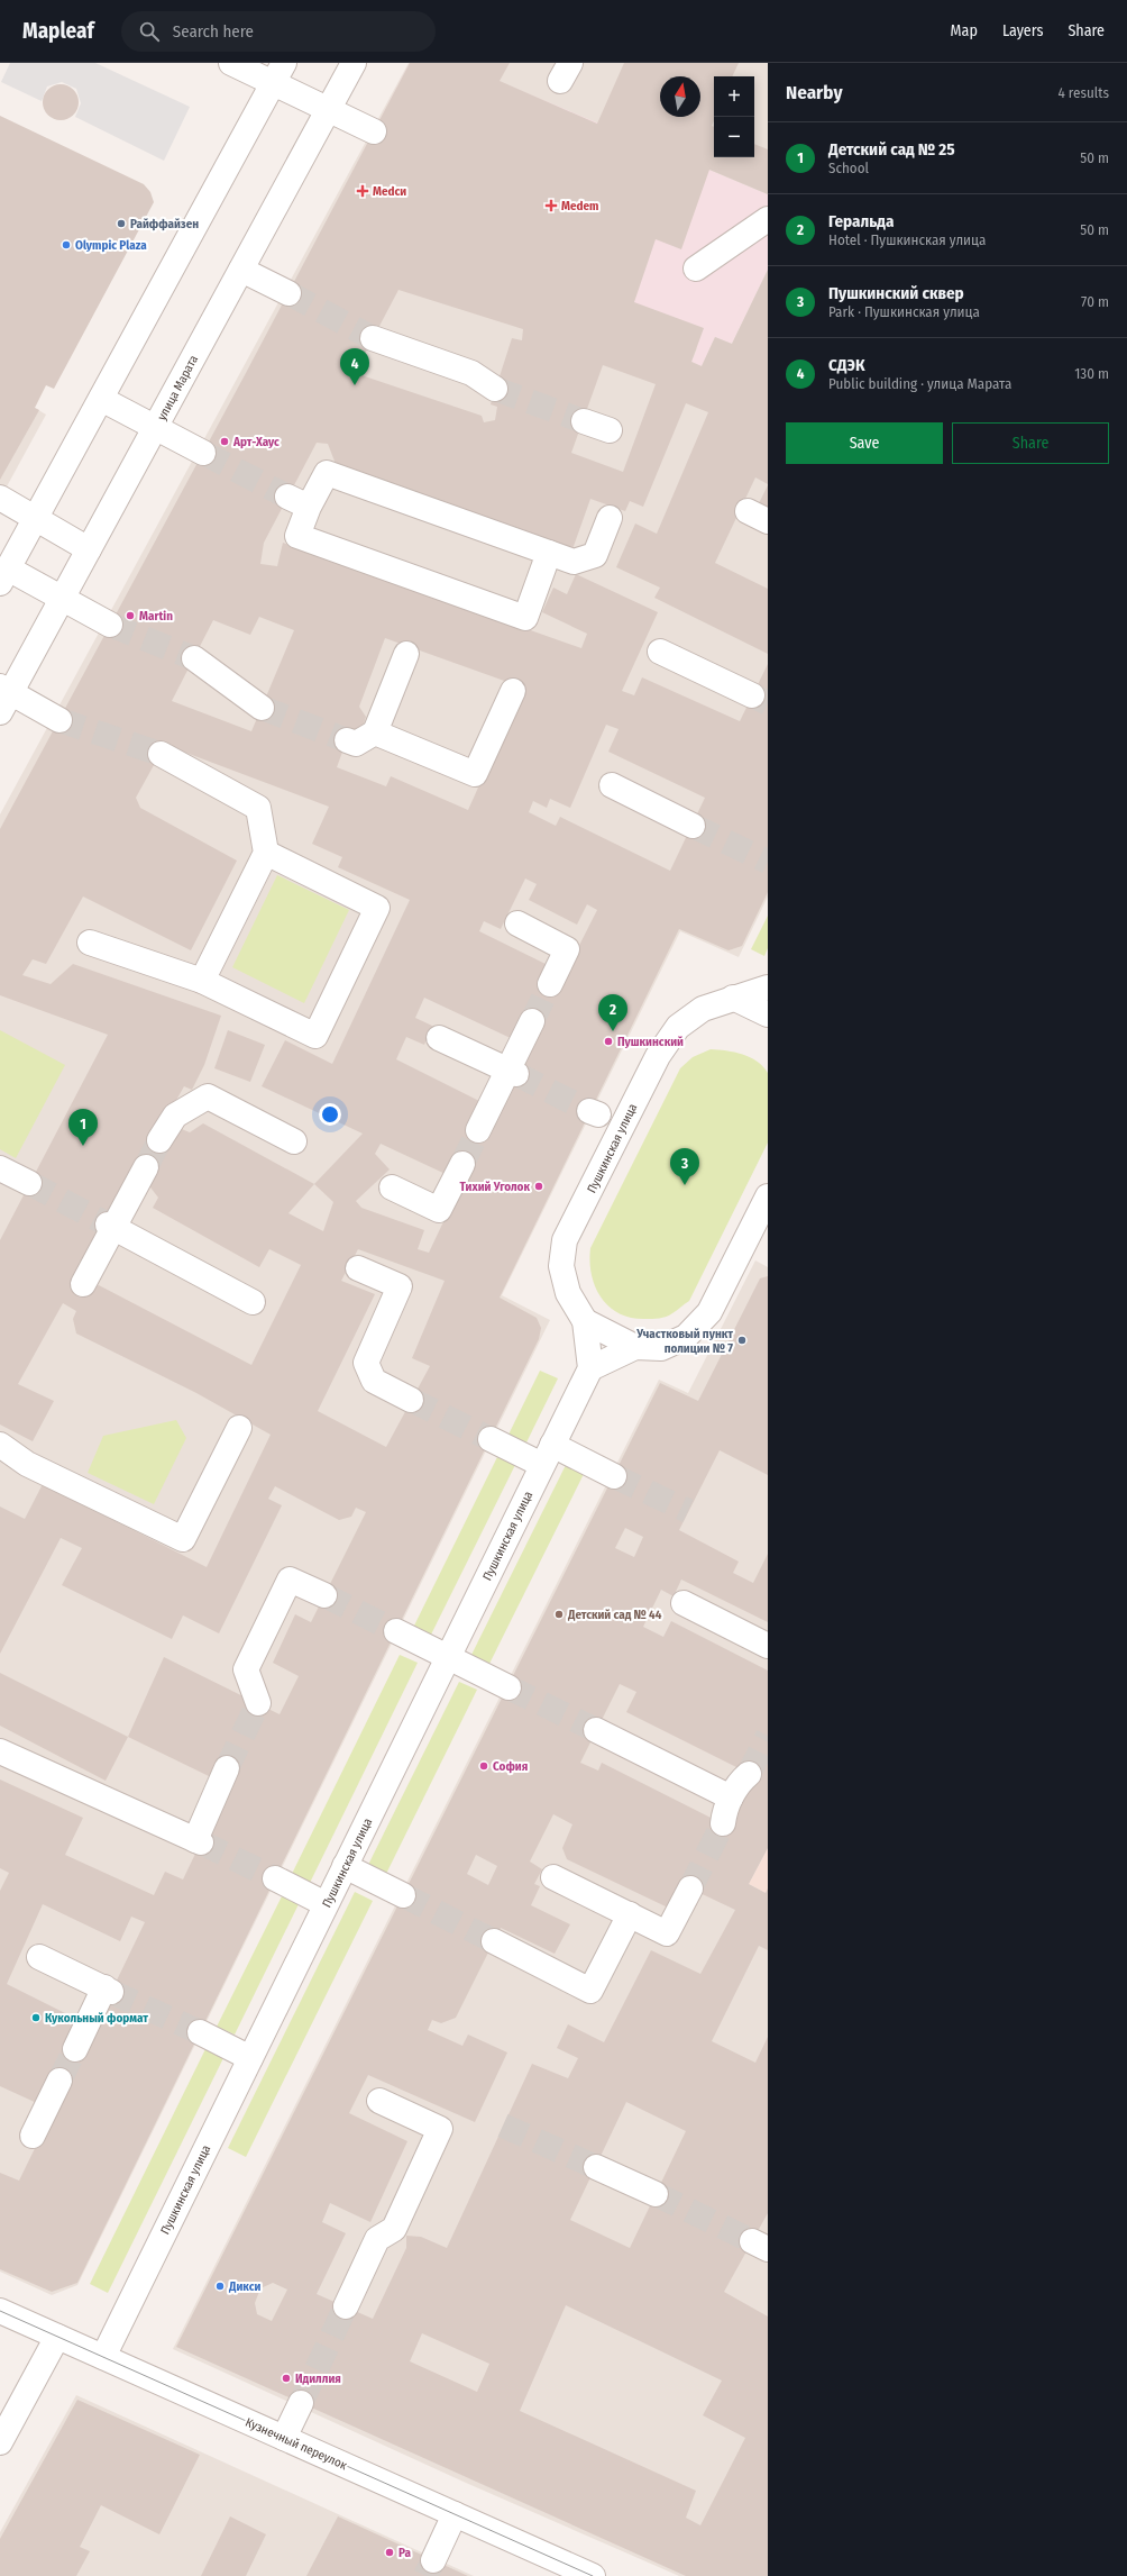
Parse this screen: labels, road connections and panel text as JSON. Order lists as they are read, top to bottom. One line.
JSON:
{"streets":{"street":["улица Марата","Пушкинская улица","Кузнечный переулок"]},"crossings":[["Пушкинская улица","Кузнечный переулок"]],"places":{"health":["Medси","Medem"],"other":["Райффайзен","Olympic Plaza","Арт-Хаус","Martin","Пушкинский","Тихий Уголок","Участковый пункт полиции № 7","Детский сад № 44","София","Кукольный формат","Дикси","Идиллия","Ра"]},"north":"top","page":{"header":"Mapleaf","search":"Search here","nav":["Map","Layers","Share"],"heading":["Nearby","4 results"],"map_buttons":["+","−"],"list":[{"mark":"1","name":"Детский сад № 25","note":"School","value":"50 m"},{"mark":"2","name":"Геральда","note":"Hotel · Пушкинская улица","value":"50 m"},{"mark":"3","name":"Пушкинский сквер","note":"Park · Пушкинская улица","value":"70 m"},{"mark":"4","name":"СДЭК","note":"Public building · улица Марата","value":"130 m"}],"pins":["4","2","1","3"],"buttons":["Save","Share"]}}
